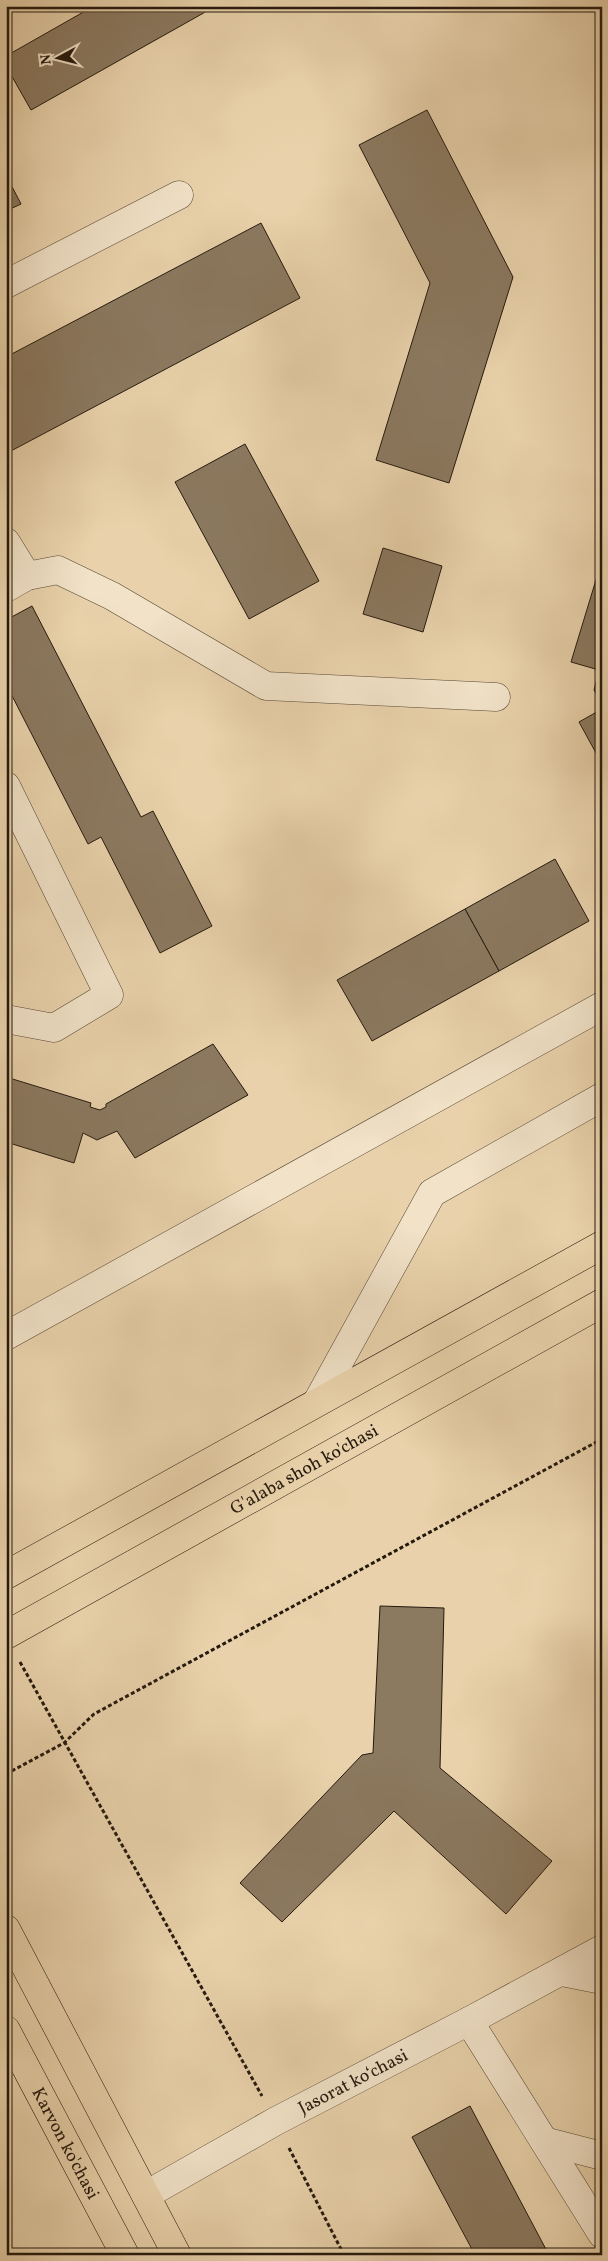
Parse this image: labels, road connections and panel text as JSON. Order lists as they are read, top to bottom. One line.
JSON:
{"streets":{"main road":["G'alaba shoh ko'chasi","Karvon ko'chasi"],"street":["Jasorat ko‘chasi"]},"north":"left"}
